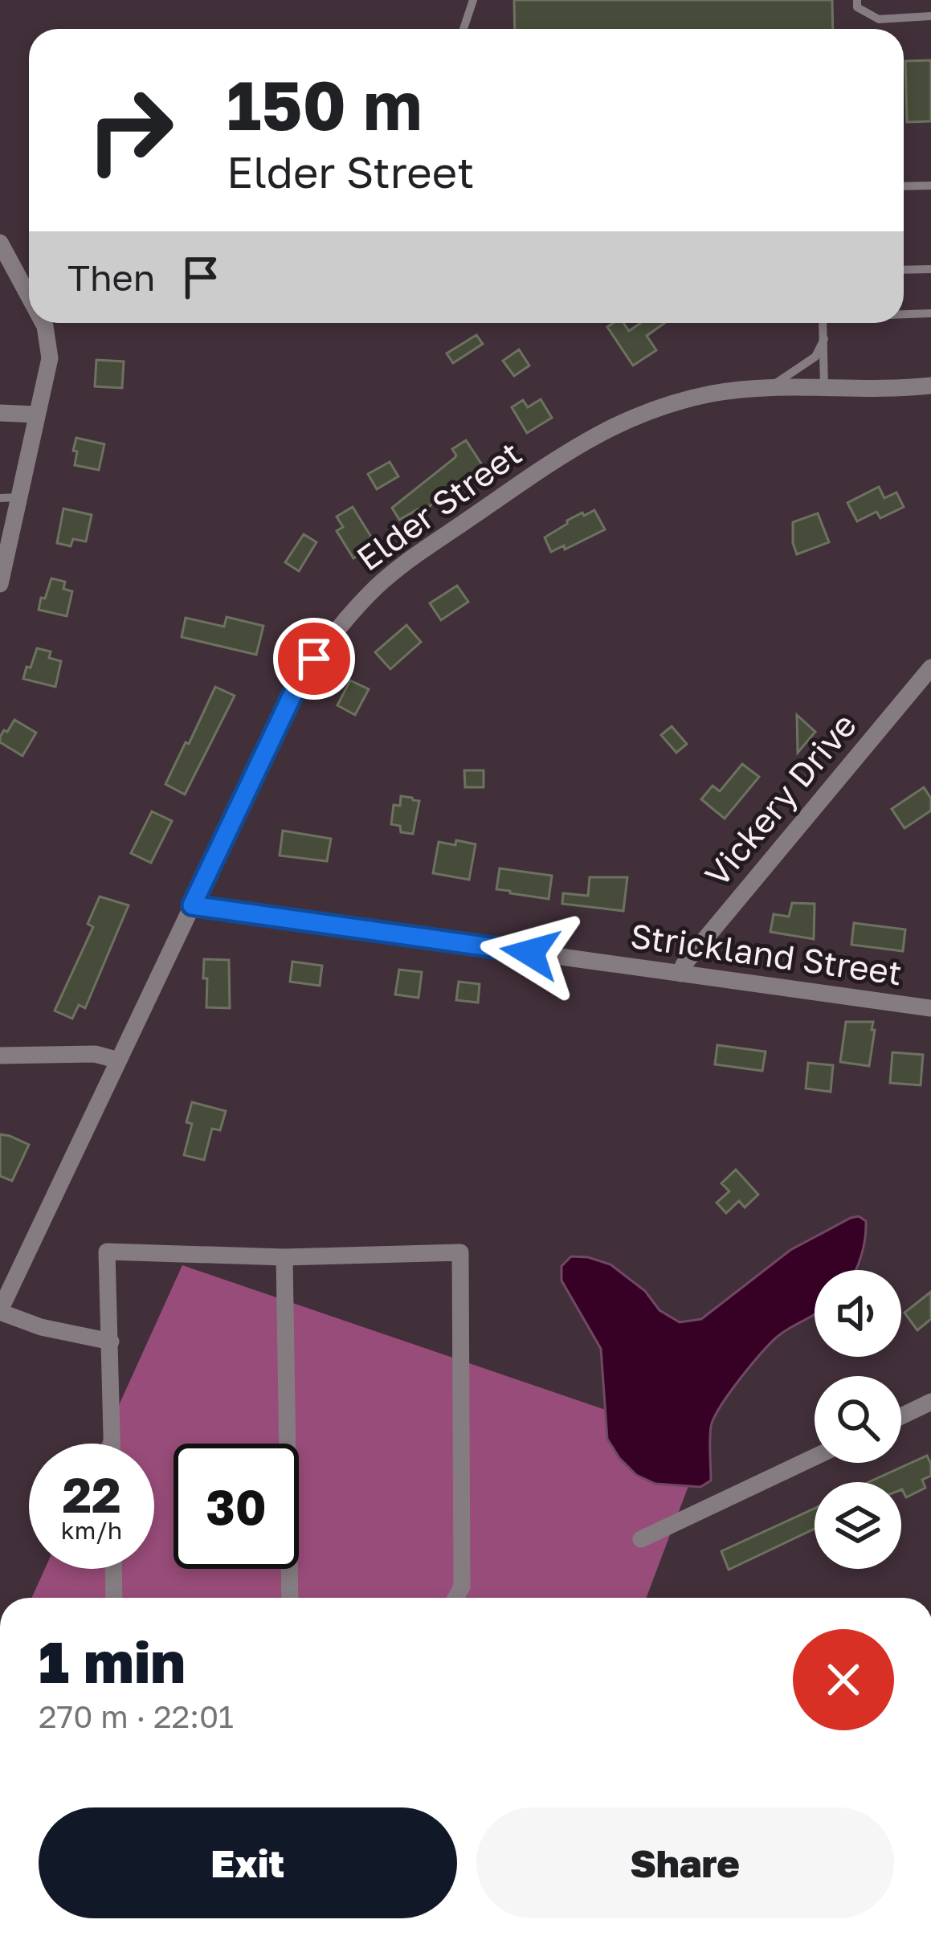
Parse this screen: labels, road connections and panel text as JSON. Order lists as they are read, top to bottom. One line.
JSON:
{"streets":{"street":["Elder Street","Vickery Drive","Strickland Street"]},"crossings":[["Elder Street","Strickland Street"],["Vickery Drive","Strickland Street"]],"page":{"turn":["150 m","Elder Street"],"then":"Then","speed":"22 km/h","limit":"30","heading":["1 min","270 m · 22:01"],"buttons":["Exit","Share"]}}
